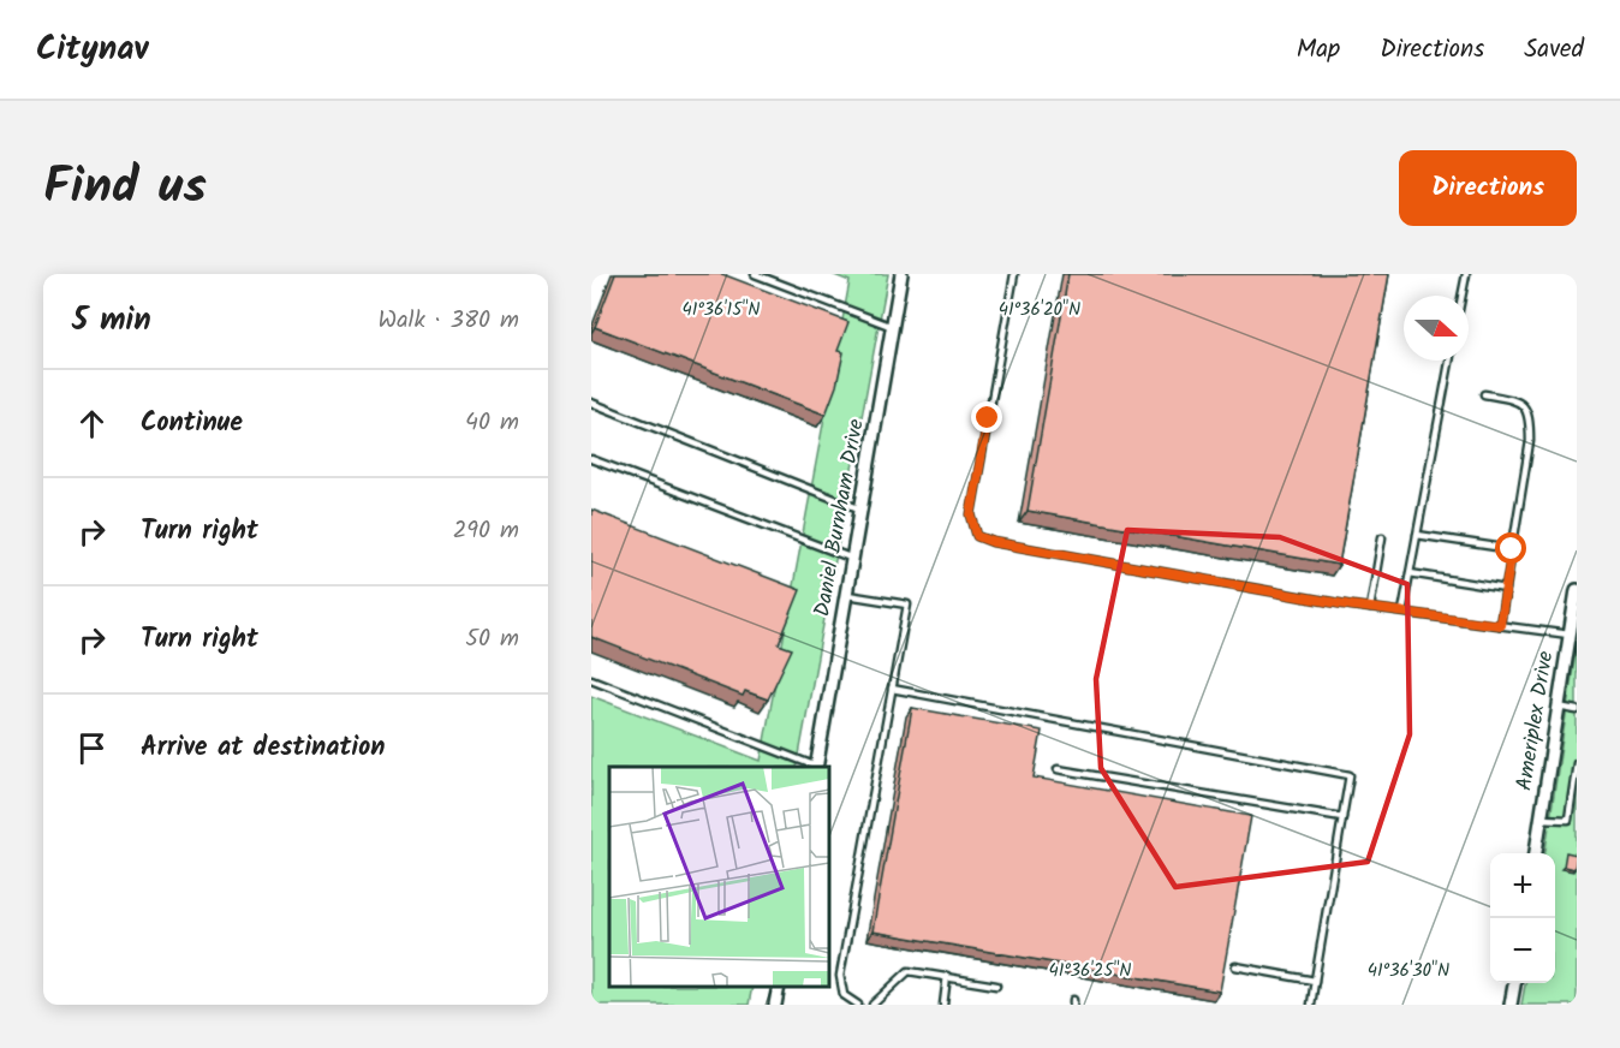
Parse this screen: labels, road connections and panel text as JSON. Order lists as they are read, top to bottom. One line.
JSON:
{"streets":{"street":["Daniel Burnham Drive","Ameriplex Drive"]},"north":"right","page":{"header":"Citynav","nav":["Map","Directions","Saved"],"title":"Find us","buttons":"Directions","heading":["5 min","Walk · 380 m"],"list":[["Continue","40 m"],["Turn right","290 m"],["Turn right","50 m"],"Arrive at destination"],"map_buttons":["+","−"]},"coordinates":["41°36'15\"N","41°36'20\"N","41°36'25\"N","41°36'30\"N"]}
